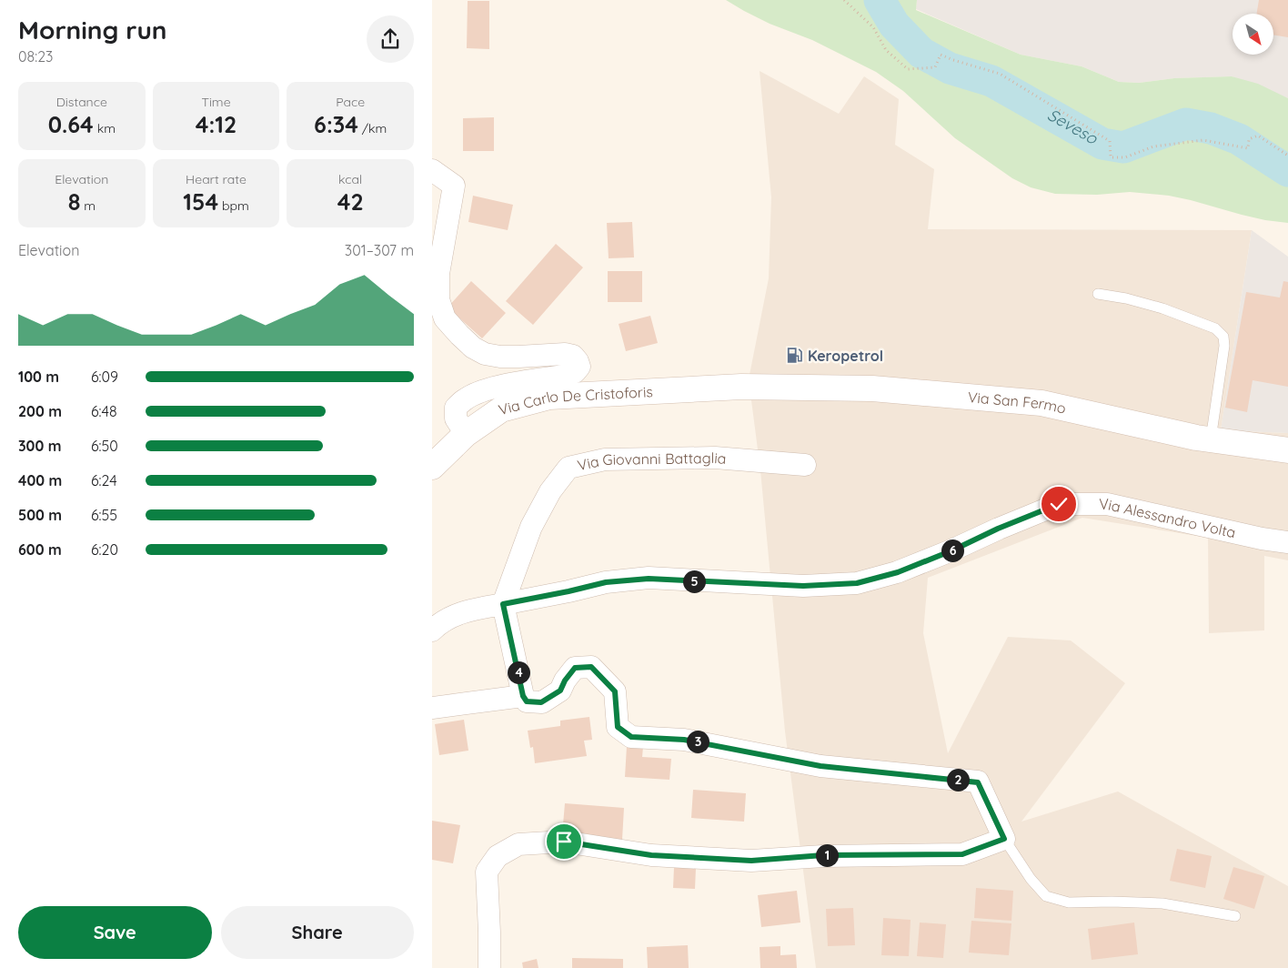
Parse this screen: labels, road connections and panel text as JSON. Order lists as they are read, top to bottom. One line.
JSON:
{"streets":{"main road":["Via Carlo De Cristoforis","Via San Fermo"],"street":["Via Giovanni Battaglia","Via Alessandro Volta"]},"crossings":[["Via Carlo De Cristoforis","Via San Fermo"],["Via Giovanni Battaglia","Via Alessandro Volta"]],"water":["Seveso"],"places":{"fuel station":["Keropetrol"]},"north":"bottom right","page":{"heading":["Morning run","08:23"],"stats":[["Distance","0.64 km"],["Time","4:12"],["Pace","6:34 /km"],["Elevation","8 m"],["Heart rate","154 bpm"],["kcal","42"]],"chart":["Elevation","301–307 m"],"list":[{"name":"100 m","note":"6:09"},{"name":"200 m","note":"6:48"},{"name":"300 m","note":"6:50"},{"name":"400 m","note":"6:24"},{"name":"500 m","note":"6:55"},{"name":"600 m","note":"6:20"}],"pins":["6","5","4","3","2","1"],"buttons":["Save","Share"]}}
